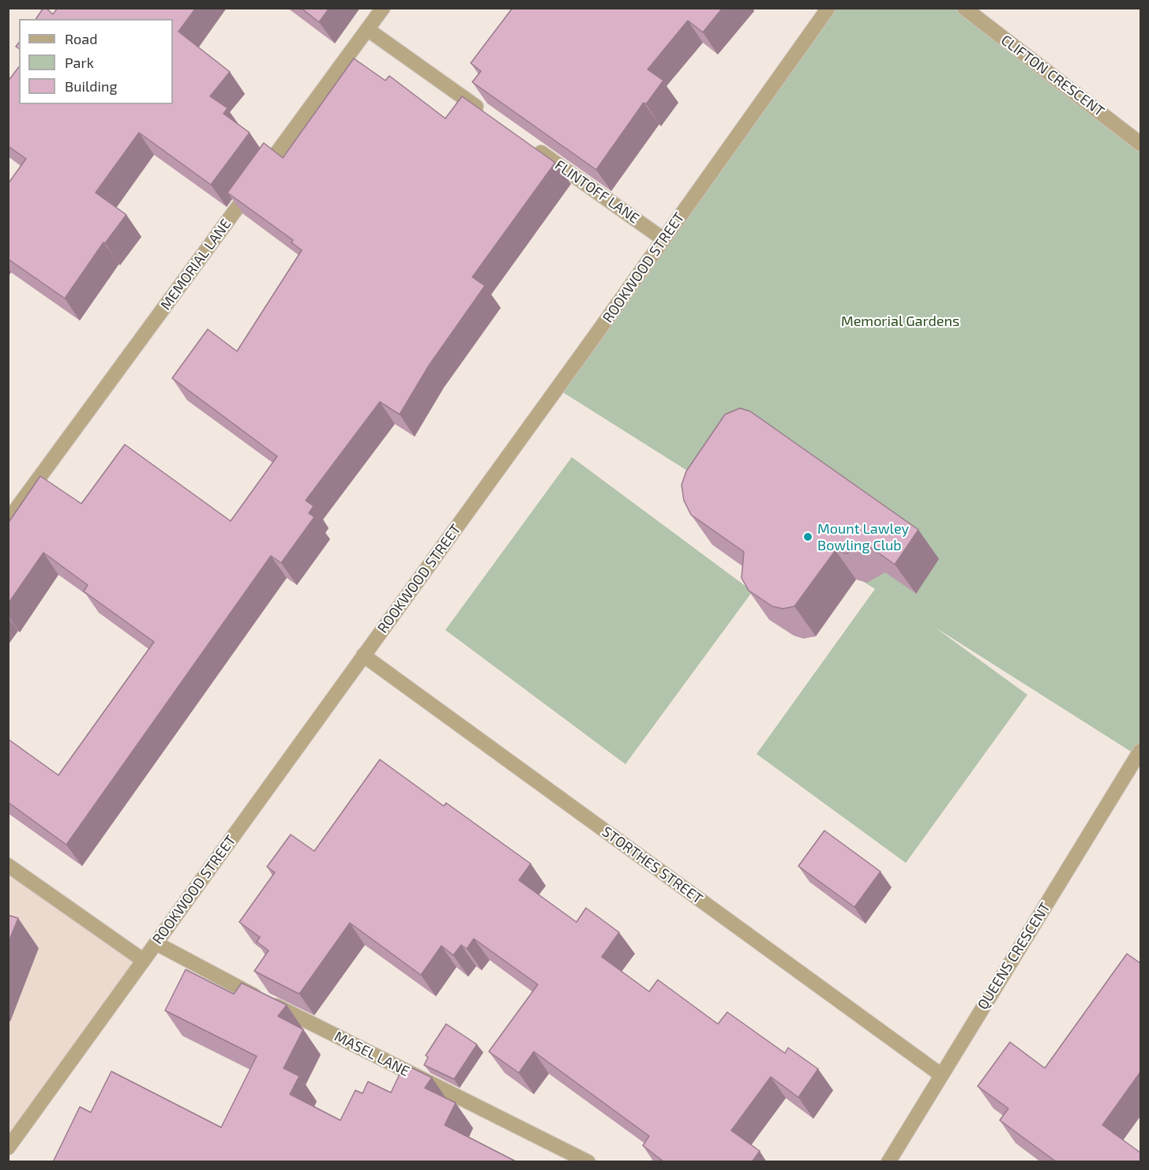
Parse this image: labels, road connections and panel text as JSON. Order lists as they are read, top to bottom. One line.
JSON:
{"streets":{"street":["CLIFTON CRESCENT","FLINTOFF LANE","MEMORIAL LANE","ROOKWOOD STREET","STORTHES STREET","QUEENS CRESCENT","MASEL LANE"]},"crossings":[["FLINTOFF LANE","ROOKWOOD STREET"],["ROOKWOOD STREET","STORTHES STREET"],["ROOKWOOD STREET","MASEL LANE"],["STORTHES STREET","QUEENS CRESCENT"]],"parks":["Memorial Gardens"],"places":["Mount Lawley Bowling Club"],"legend":["Road","Park","Building"]}
